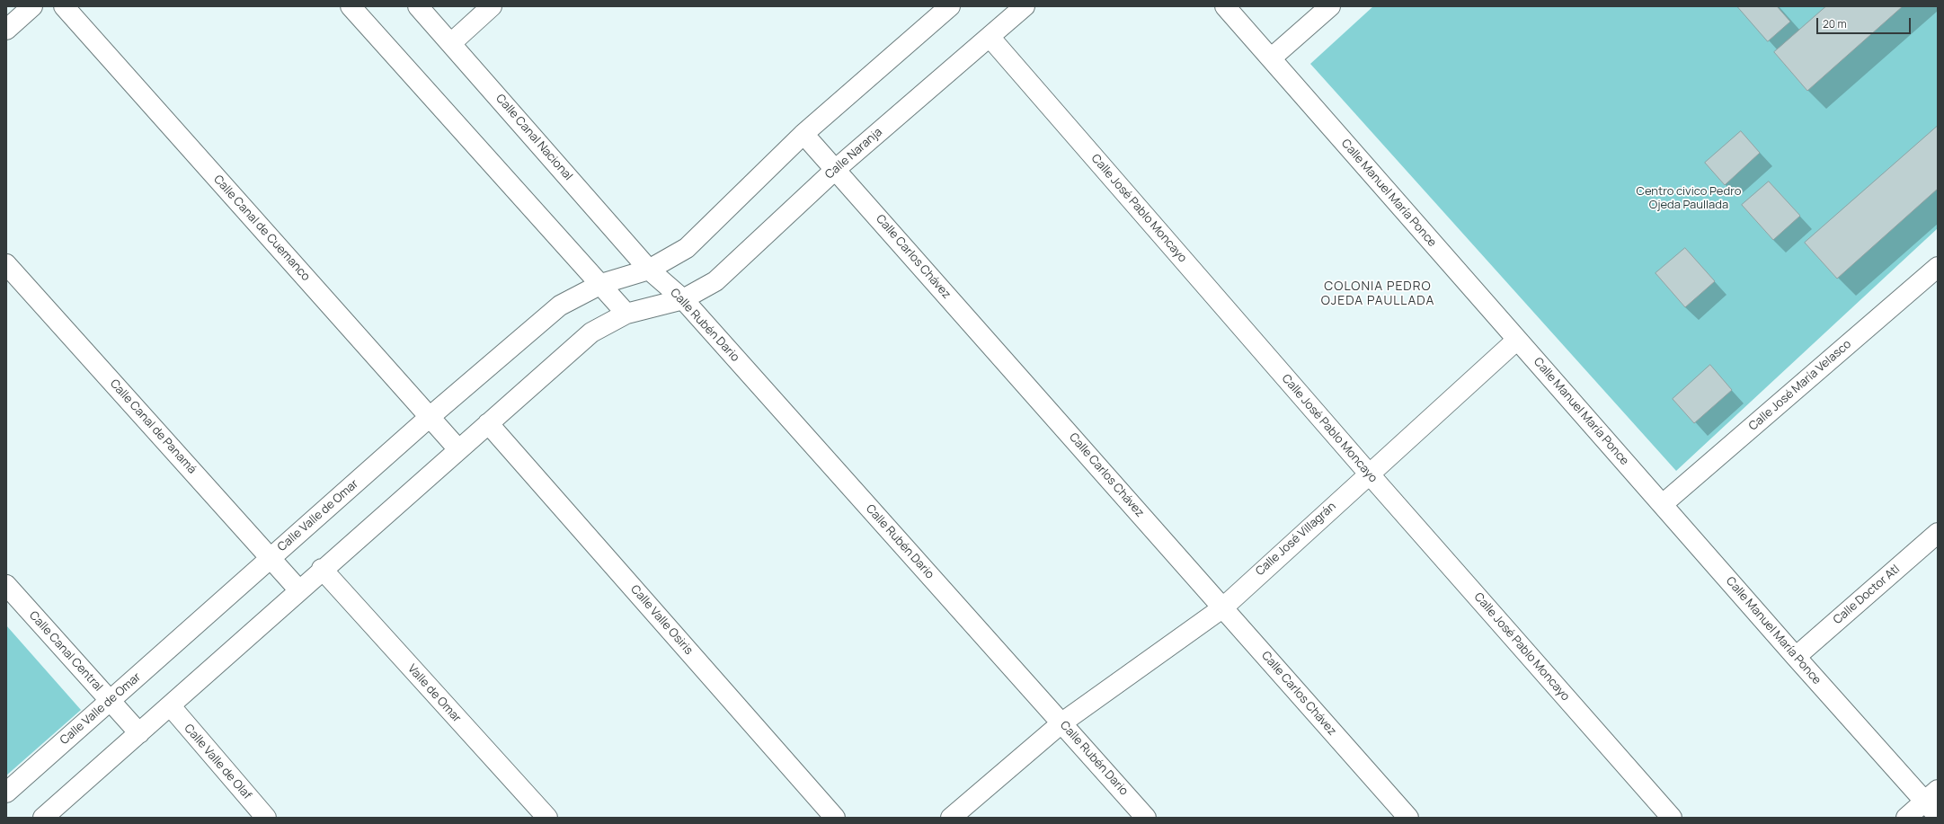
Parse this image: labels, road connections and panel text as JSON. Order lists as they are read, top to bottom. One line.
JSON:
{"streets":{"street":["Calle Canal Nacional","Calle Naranja","Calle Manuel María Ponce","Calle José Pablo Moncayo","Calle Canal de Cuemanco","Calle Carlos Chávez","Calle Rubén Dario","Calle José María Velasco","Calle Canal de Panamá","Calle Valle de Omar","Calle José Villagrán","Calle Doctor Atl","Calle Valle Osiris","Calle Canal Central","Valle de Omar","Calle Valle de Olaf"]},"crossings":[["Calle Canal Nacional","Calle Rubén Dario"],["Calle Canal Nacional","Calle Valle de Omar"],["Calle Naranja","Calle José Pablo Moncayo"],["Calle Naranja","Calle Carlos Chávez"],["Calle Naranja","Calle Rubén Dario"],["Calle Manuel María Ponce","Calle José María Velasco"],["Calle Manuel María Ponce","Calle José Villagrán"],["Calle Manuel María Ponce","Calle Doctor Atl"],["Calle José Pablo Moncayo","Calle José Villagrán"],["Calle Canal de Cuemanco","Calle Valle de Omar"],["Calle Carlos Chávez","Calle José Villagrán"],["Calle Rubén Dario","Calle Valle de Omar"],["Calle Rubén Dario","Calle José Villagrán"],["Calle Canal de Panamá","Calle Valle de Omar"],["Calle Valle de Omar","Calle Canal Central"]],"districts":["COLONIA PEDRO OJEDA PAULLADA"],"parks":["Centro civico Pedro Ojeda Paullada"],"scale_bar":"20 m"}
